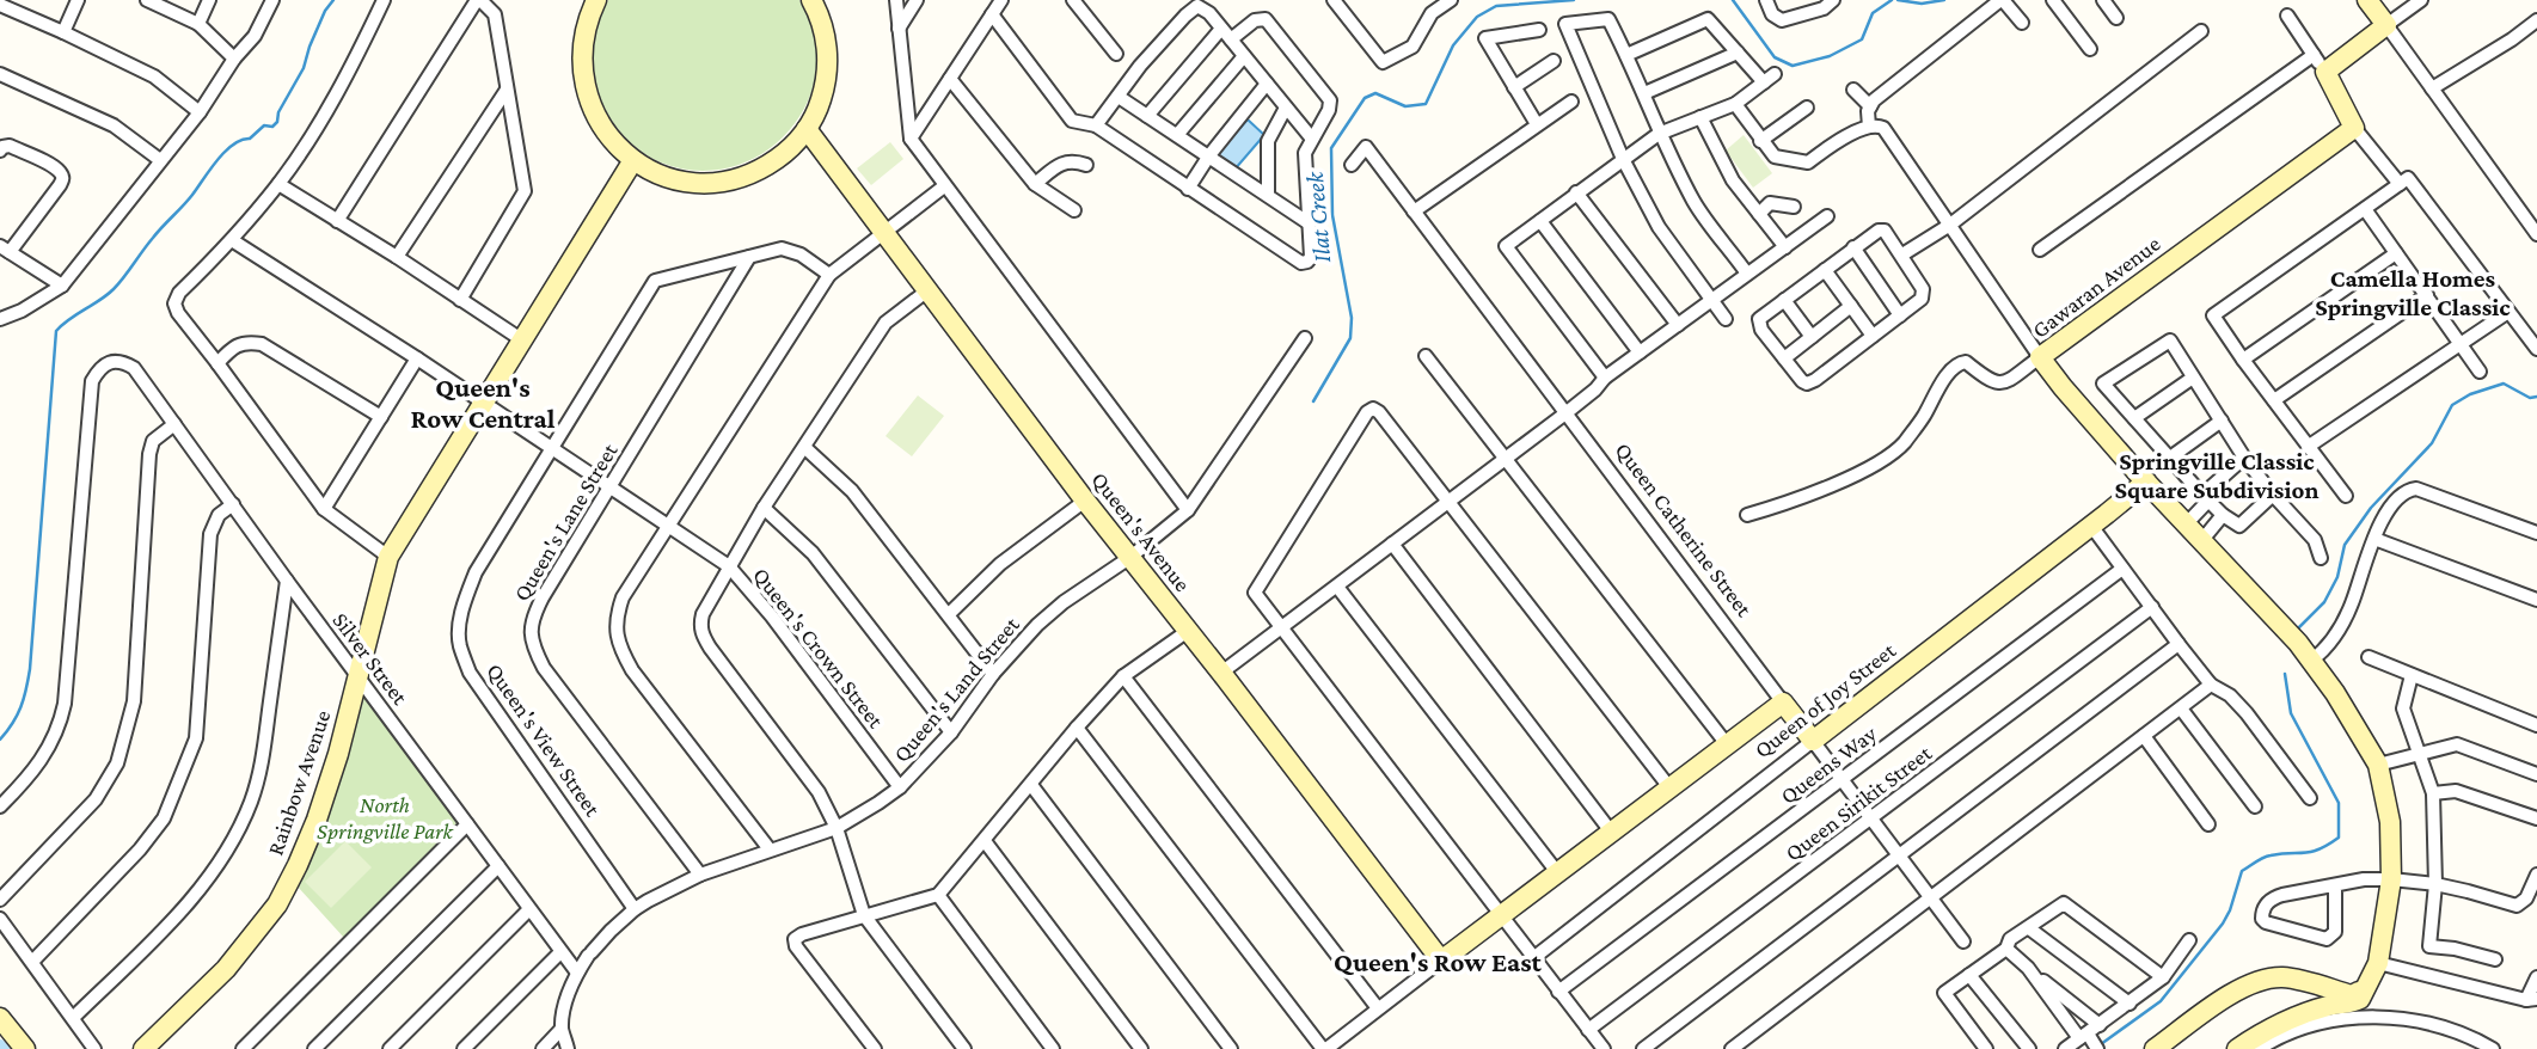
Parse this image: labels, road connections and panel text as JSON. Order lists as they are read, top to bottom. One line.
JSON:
{"streets":{"street":["Gawaran Avenue","Queen's Lane Street","Queen Catherine Street","Queen's Avenue","Queen's Crown Street","Silver Street","Queen's Land Street","Queen of Joy Street","Queen's View Street","Queens Way","Rainbow Avenue","Queen Sirikit Street"]},"crossings":[["Gawaran Avenue","Queen of Joy Street"],["Queen's Lane Street","Queen's Crown Street"],["Queen's Lane Street","Queen's Land Street"],["Queen's Lane Street","Queen's View Street"],["Queen Catherine Street","Queen of Joy Street"],["Queen Catherine Street","Queens Way"],["Queen Catherine Street","Queen Sirikit Street"],["Queen's Avenue","Queen's Land Street"],["Queen's Crown Street","Queen's Land Street"],["Queen's Crown Street","Queen's View Street"],["Queen's Crown Street","Rainbow Avenue"],["Silver Street","Queen's Land Street"],["Silver Street","Rainbow Avenue"],["Queen's Land Street","Queen's View Street"]],"districts":["Camella Homes Springville Classic","Queen's Row Central","Springville Classic Square Subdivision","Queen's Row East"],"water":["Ilat Creek"],"parks":["North Springville Park"]}
